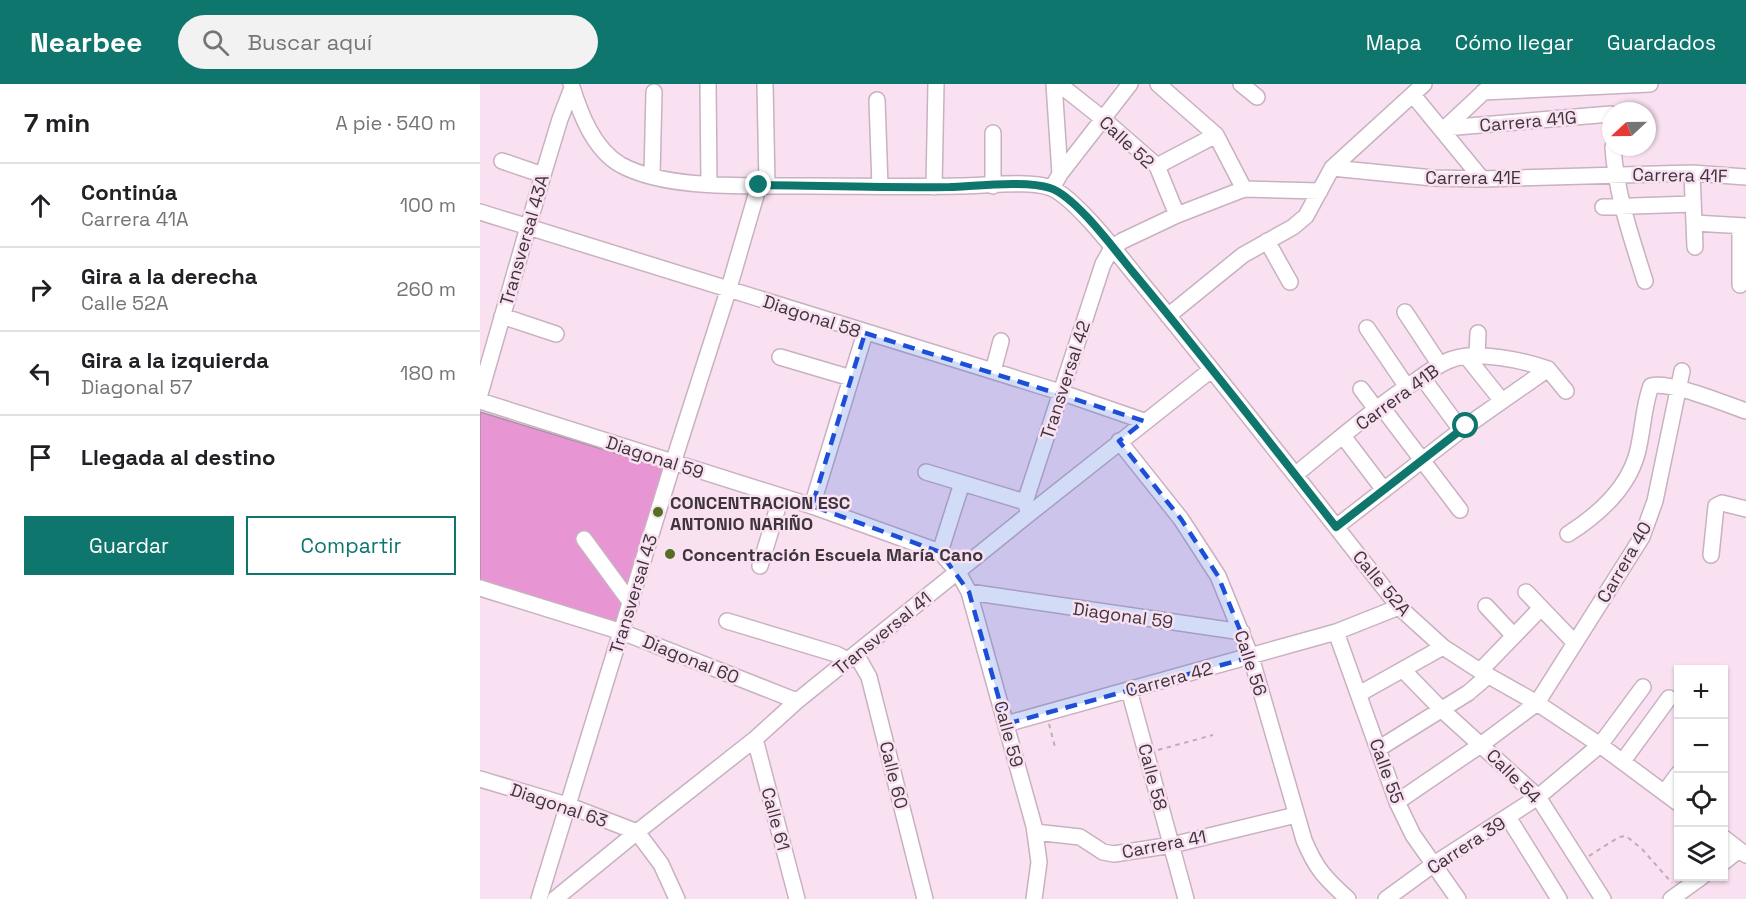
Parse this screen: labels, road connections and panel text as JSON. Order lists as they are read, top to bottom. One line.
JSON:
{"streets":{"street":["Carrera 41G","Calle 52","Carrera 41F","Carrera 41E","Transversal 43A","Diagonal 58","Transversal 42","Carrera 41B","Diagonal 59","Carrera 40","Calle 52A","Transversal 43","Transversal 41","Diagonal 60","Calle 56","Carrera 42","Calle 59","Calle 55","Calle 60","Calle 54","Calle 58","Diagonal 63","Calle 61","Carrera 41","Carrera 39"]},"crossings":[["Carrera 41F","Carrera 41E"],["Transversal 43A","Diagonal 58"],["Diagonal 58","Transversal 42"],["Diagonal 58","Transversal 43"],["Diagonal 58","Transversal 41"],["Transversal 42","Calle 52A"],["Transversal 42","Transversal 41"],["Carrera 41B","Calle 52A"],["Diagonal 59","Transversal 43"],["Diagonal 59","Transversal 41"],["Diagonal 59","Calle 56"],["Diagonal 59","Calle 59"],["Carrera 40","Calle 52A"],["Calle 52A","Transversal 41"],["Calle 52A","Carrera 42"],["Calle 52A","Carrera 39"],["Transversal 43","Diagonal 60"],["Transversal 43","Diagonal 63"],["Transversal 41","Diagonal 60"],["Transversal 41","Calle 56"],["Transversal 41","Calle 59"],["Transversal 41","Calle 60"],["Transversal 41","Diagonal 63"],["Transversal 41","Calle 61"],["Calle 56","Carrera 42"],["Calle 56","Carrera 41"],["Carrera 42","Calle 59"],["Carrera 42","Calle 55"],["Carrera 42","Calle 58"],["Calle 59","Carrera 41"],["Calle 55","Carrera 39"],["Calle 54","Carrera 39"],["Calle 58","Carrera 41"]],"places":["CONCENTRACION ESC ANTONIO NARIÑO","Concentración Escuela María Cano"],"north":"left","page":{"header":"Nearbee","search":"Buscar aquí","nav":["Mapa","Cómo llegar","Guardados"],"heading":["7 min","A pie · 540 m"],"list":[["Continúa","Carrera 41A","100 m"],["Gira a la derecha","Calle 52A","260 m"],["Gira a la izquierda","Diagonal 57","180 m"],"Llegada al destino"],"buttons":["Guardar","Compartir"],"map_buttons":["+","−"]}}
